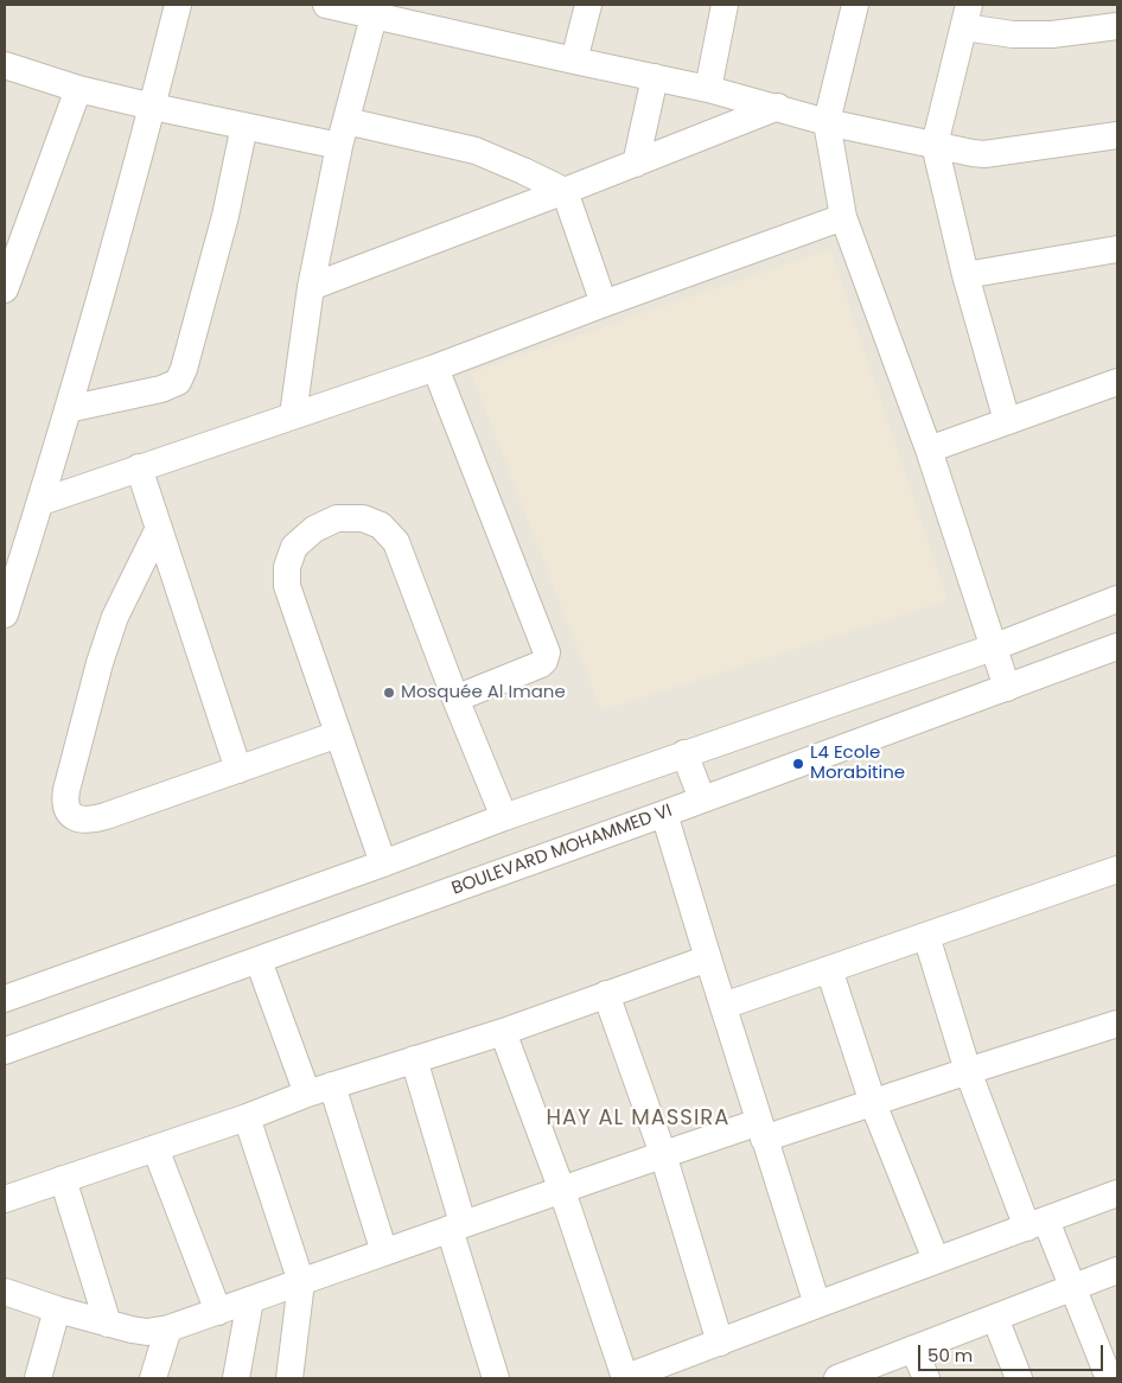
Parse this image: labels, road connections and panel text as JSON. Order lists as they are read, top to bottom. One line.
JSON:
{"streets":{"street":["BOULEVARD MOHAMMED VI"]},"districts":["HAY AL MASSIRA"],"places":["Mosquée Al Imane","L4 Ecole Morabitine"],"scale_bar":"50 m"}
